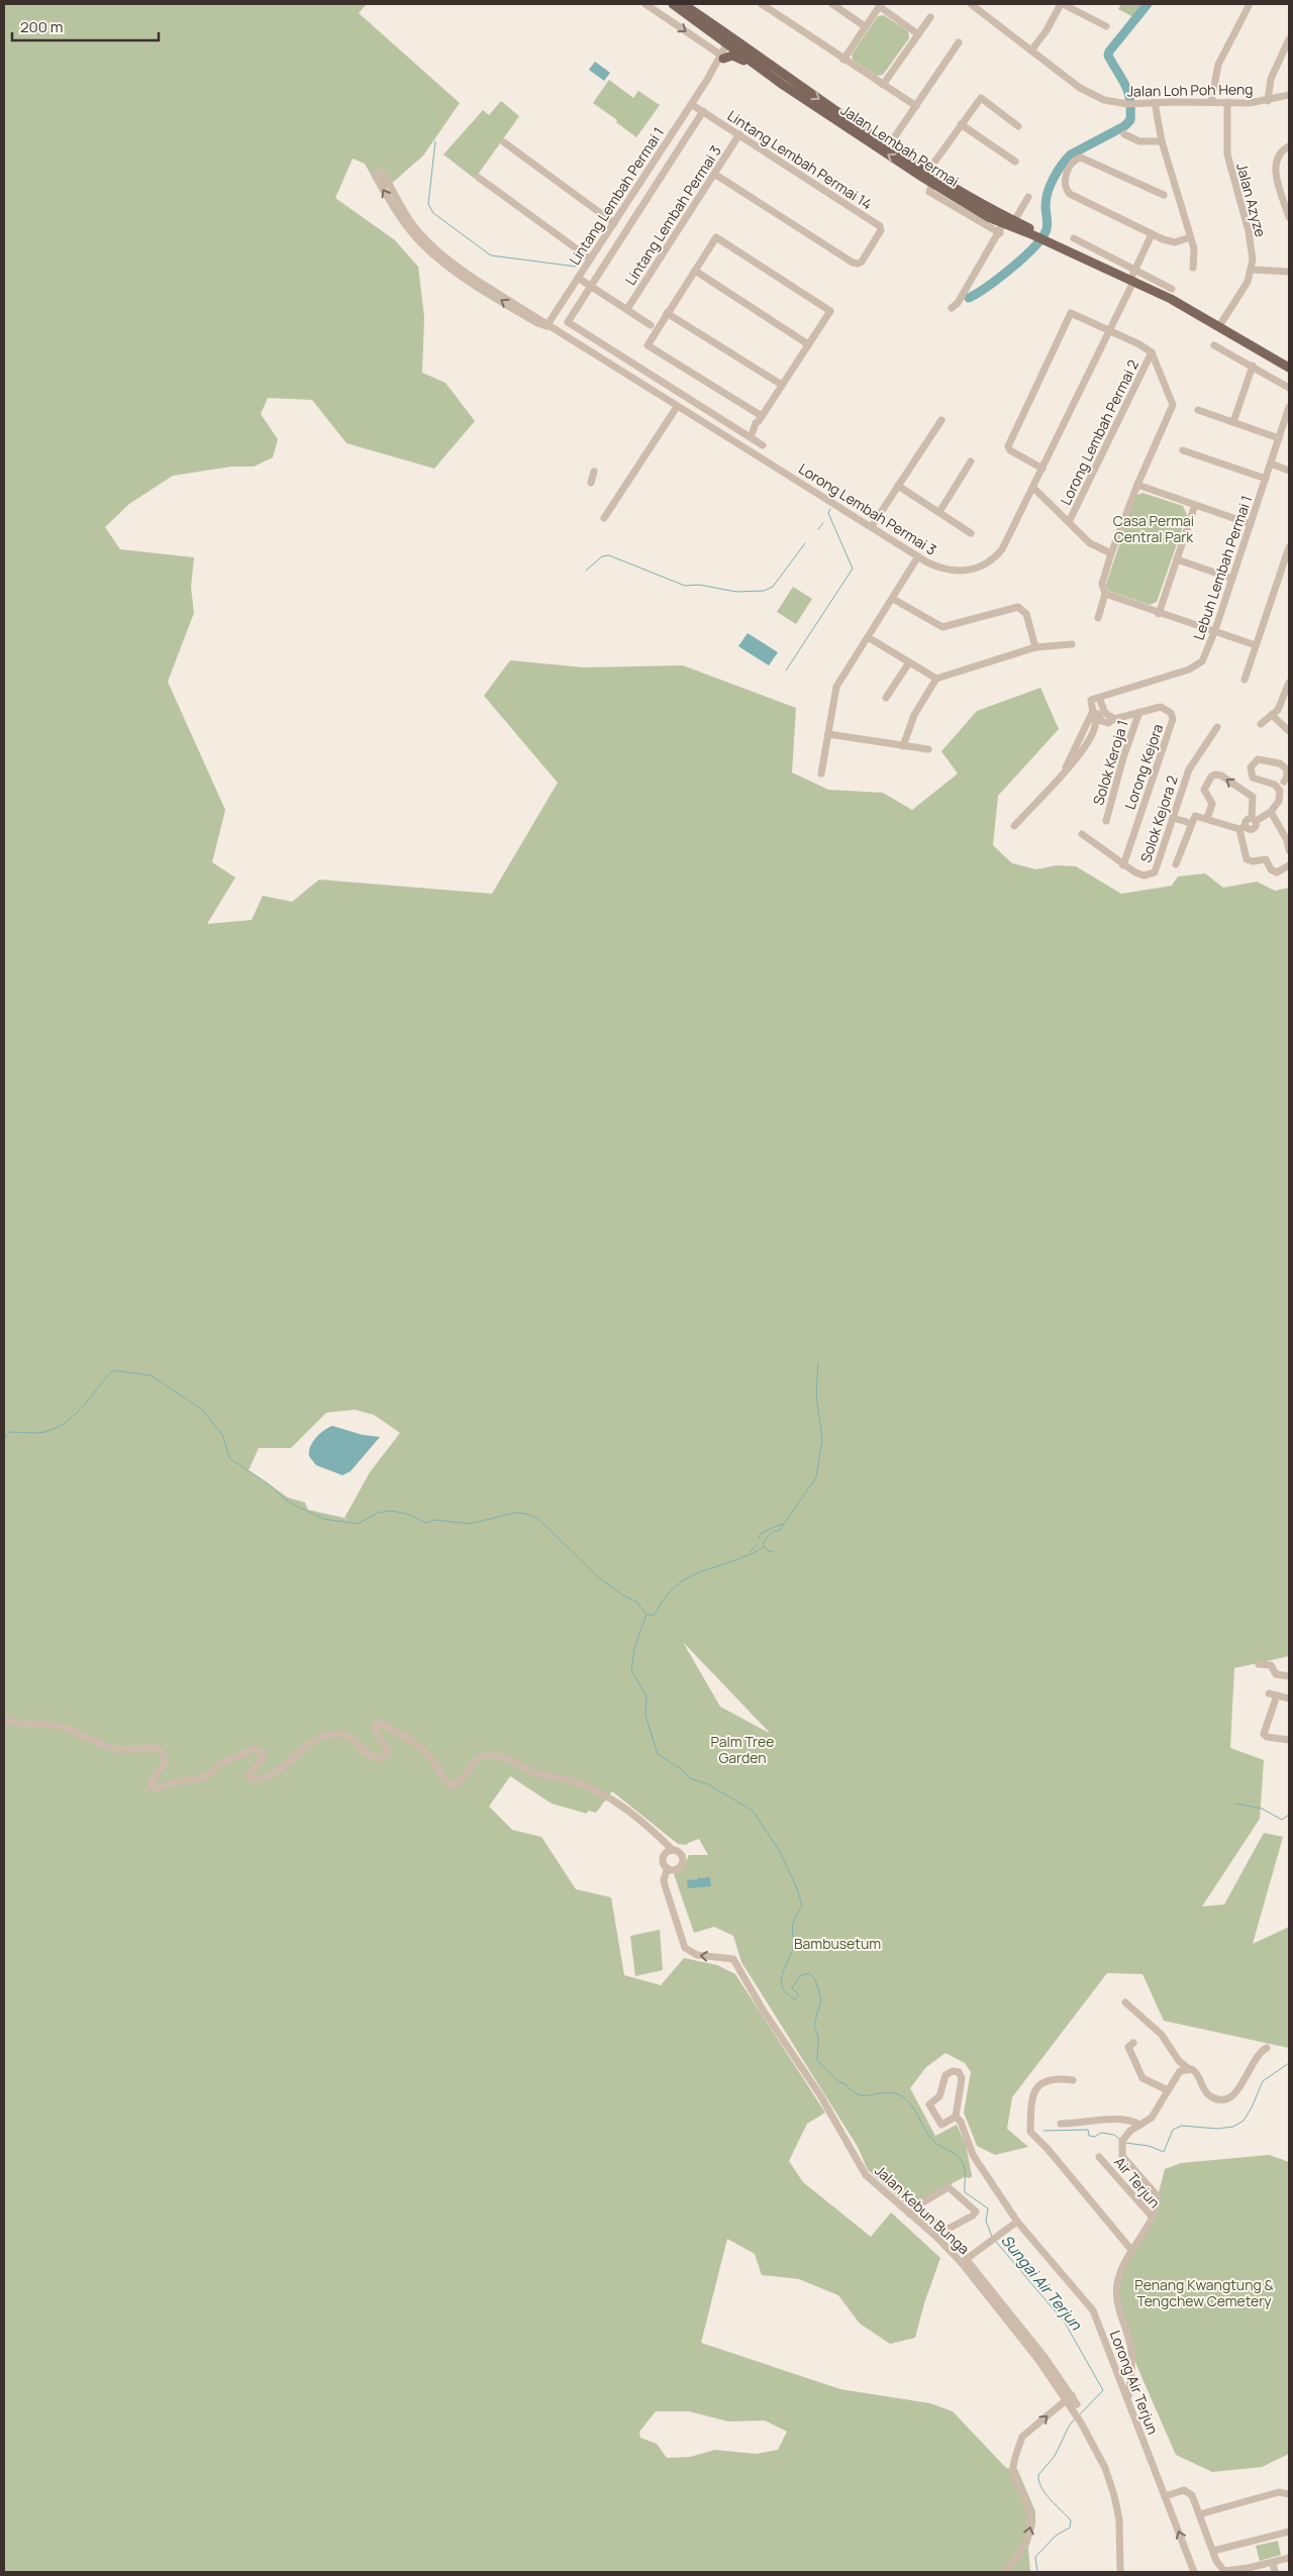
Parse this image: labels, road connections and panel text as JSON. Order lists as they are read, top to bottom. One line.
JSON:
{"streets":{"main road":["Jalan Lembah Permai"],"street":["Jalan Loh Poh Heng","Lintang Lembah Permai 14","Lintang Lembah Permai 1","Jalan Azyze","Lintang Lembah Permai 3","Lorong Lembah Permai 2","Lorong Lembah Permai 3","Lebuh Lembah Permai 1","Solok Keroja 1","Lorong Kejora","Solok Kejora 2","Air Terjun","Jalan Kebun Bunga","Lorong Air Terjun"]},"crossings":[["Jalan Loh Poh Heng","Jalan Azyze"],["Jalan Lembah Permai","Lintang Lembah Permai 1"],["Jalan Lembah Permai","Jalan Azyze"],["Jalan Lembah Permai","Lorong Lembah Permai 3"],["Lintang Lembah Permai 14","Lintang Lembah Permai 1"],["Lintang Lembah Permai 14","Lintang Lembah Permai 3"],["Lintang Lembah Permai 1","Lorong Lembah Permai 3"],["Lebuh Lembah Permai 1","Lorong Kejora"],["Solok Keroja 1","Lorong Kejora"],["Lorong Kejora","Solok Kejora 2"],["Air Terjun","Lorong Air Terjun"]],"one_way":["Jalan Kebun Bunga"],"water":["Sungai Air Terjun"],"parks":["Casa Permai Central Park","Palm Tree Garden","Bambusetum","Penang Kwangtung & Tengchew Cemetery"],"scale_bar":"200 m"}
